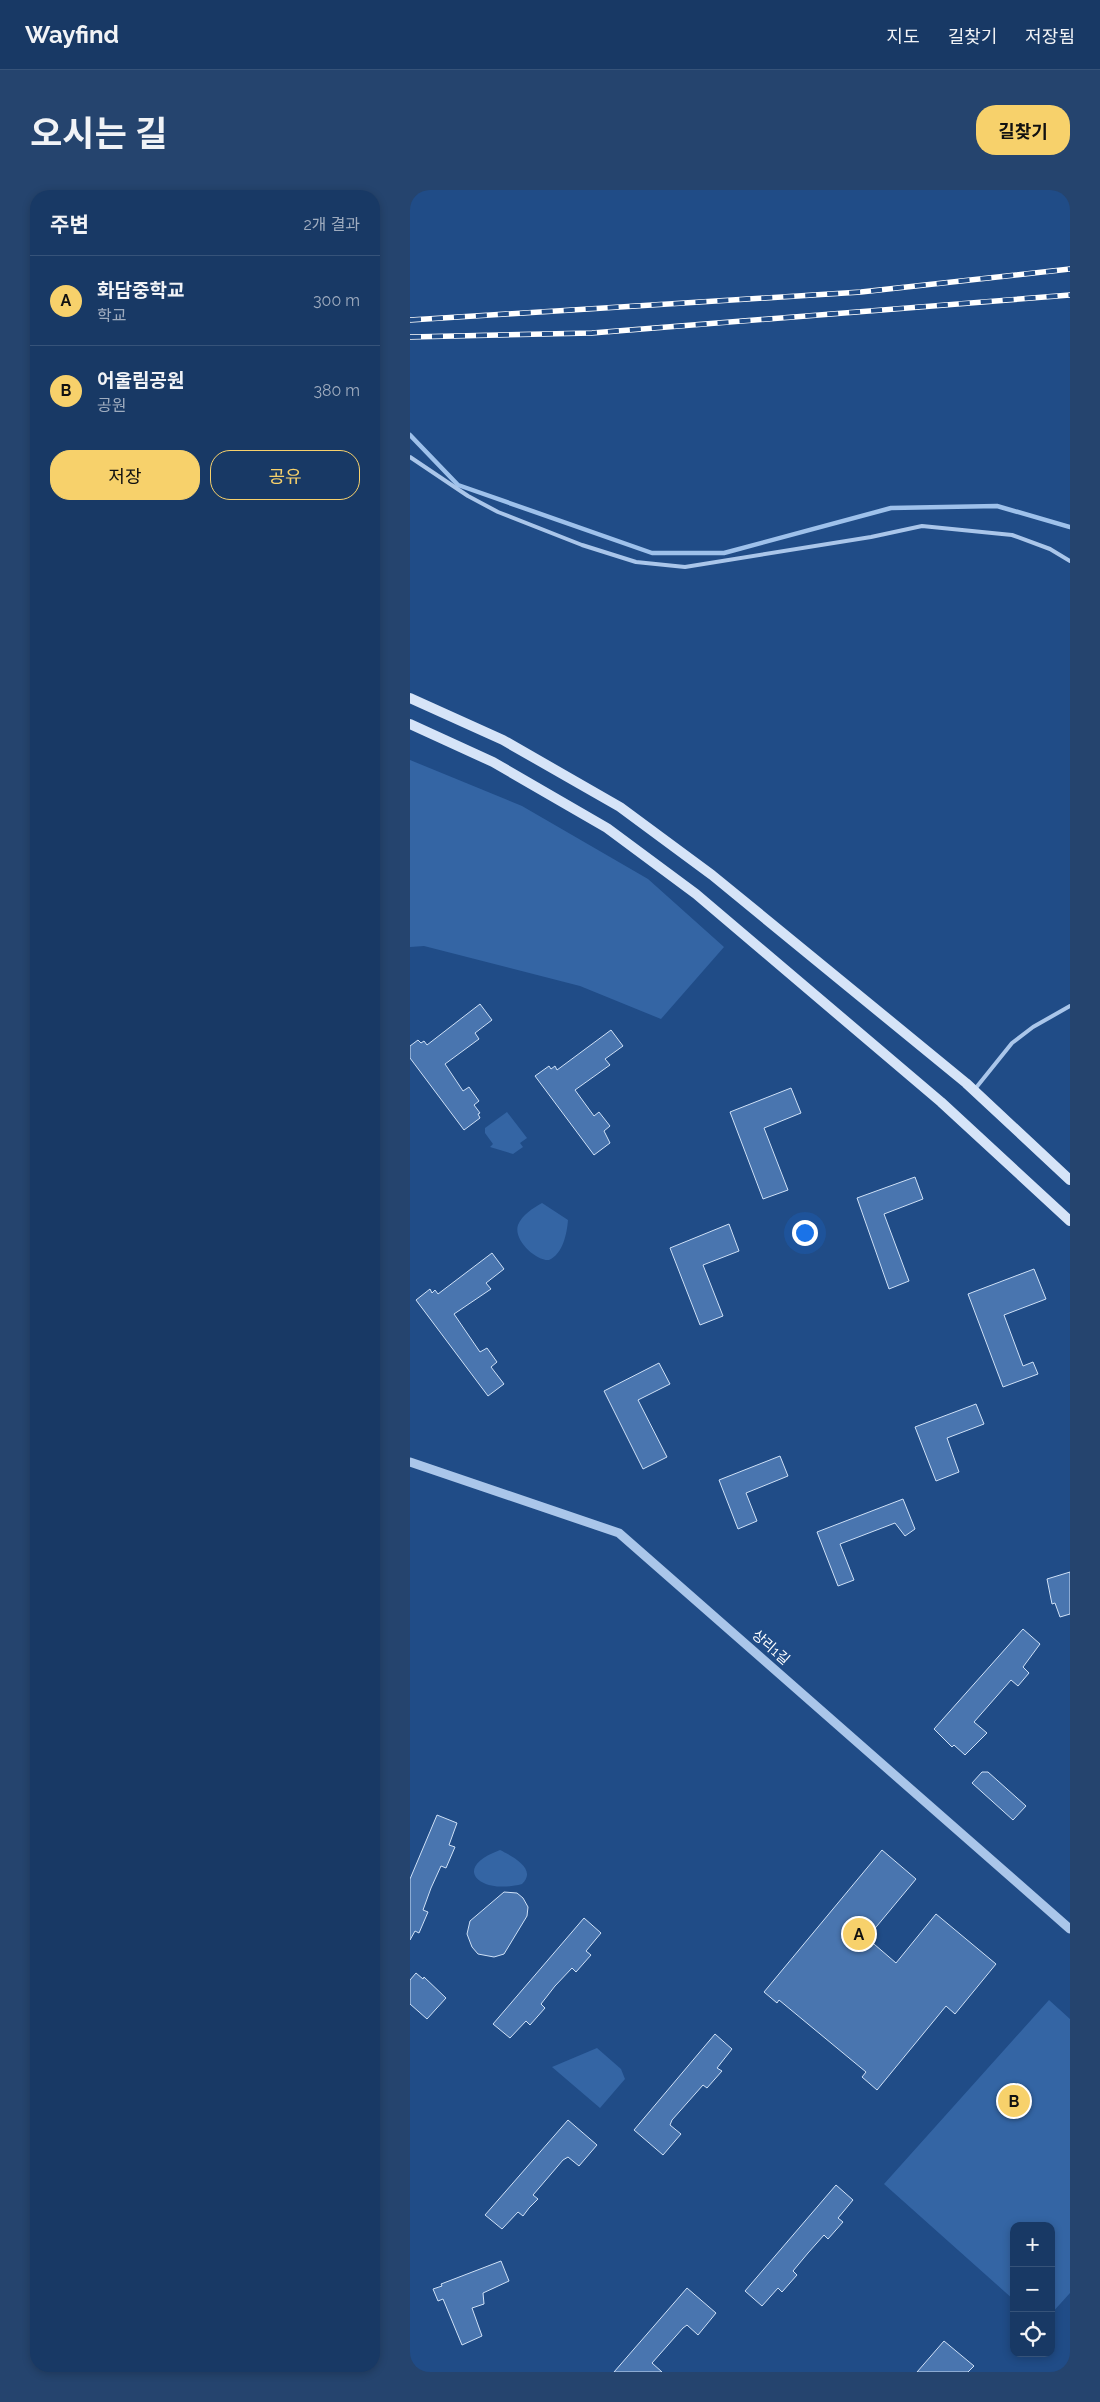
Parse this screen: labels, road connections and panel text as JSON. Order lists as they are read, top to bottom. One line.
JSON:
{"streets":{"street":["상리1길"]},"page":{"header":"Wayfind","nav":["지도","길찾기","저장됨"],"title":"오시는 길","buttons":["길찾기",["저장","공유"]],"heading":["주변","2개 결과"],"list":[{"mark":"A","name":"화담중학교","note":"학교","value":"300 m"},{"mark":"B","name":"어울림공원","note":"공원","value":"380 m"}],"pins":["A","B"],"map_buttons":["+","−"]}}
